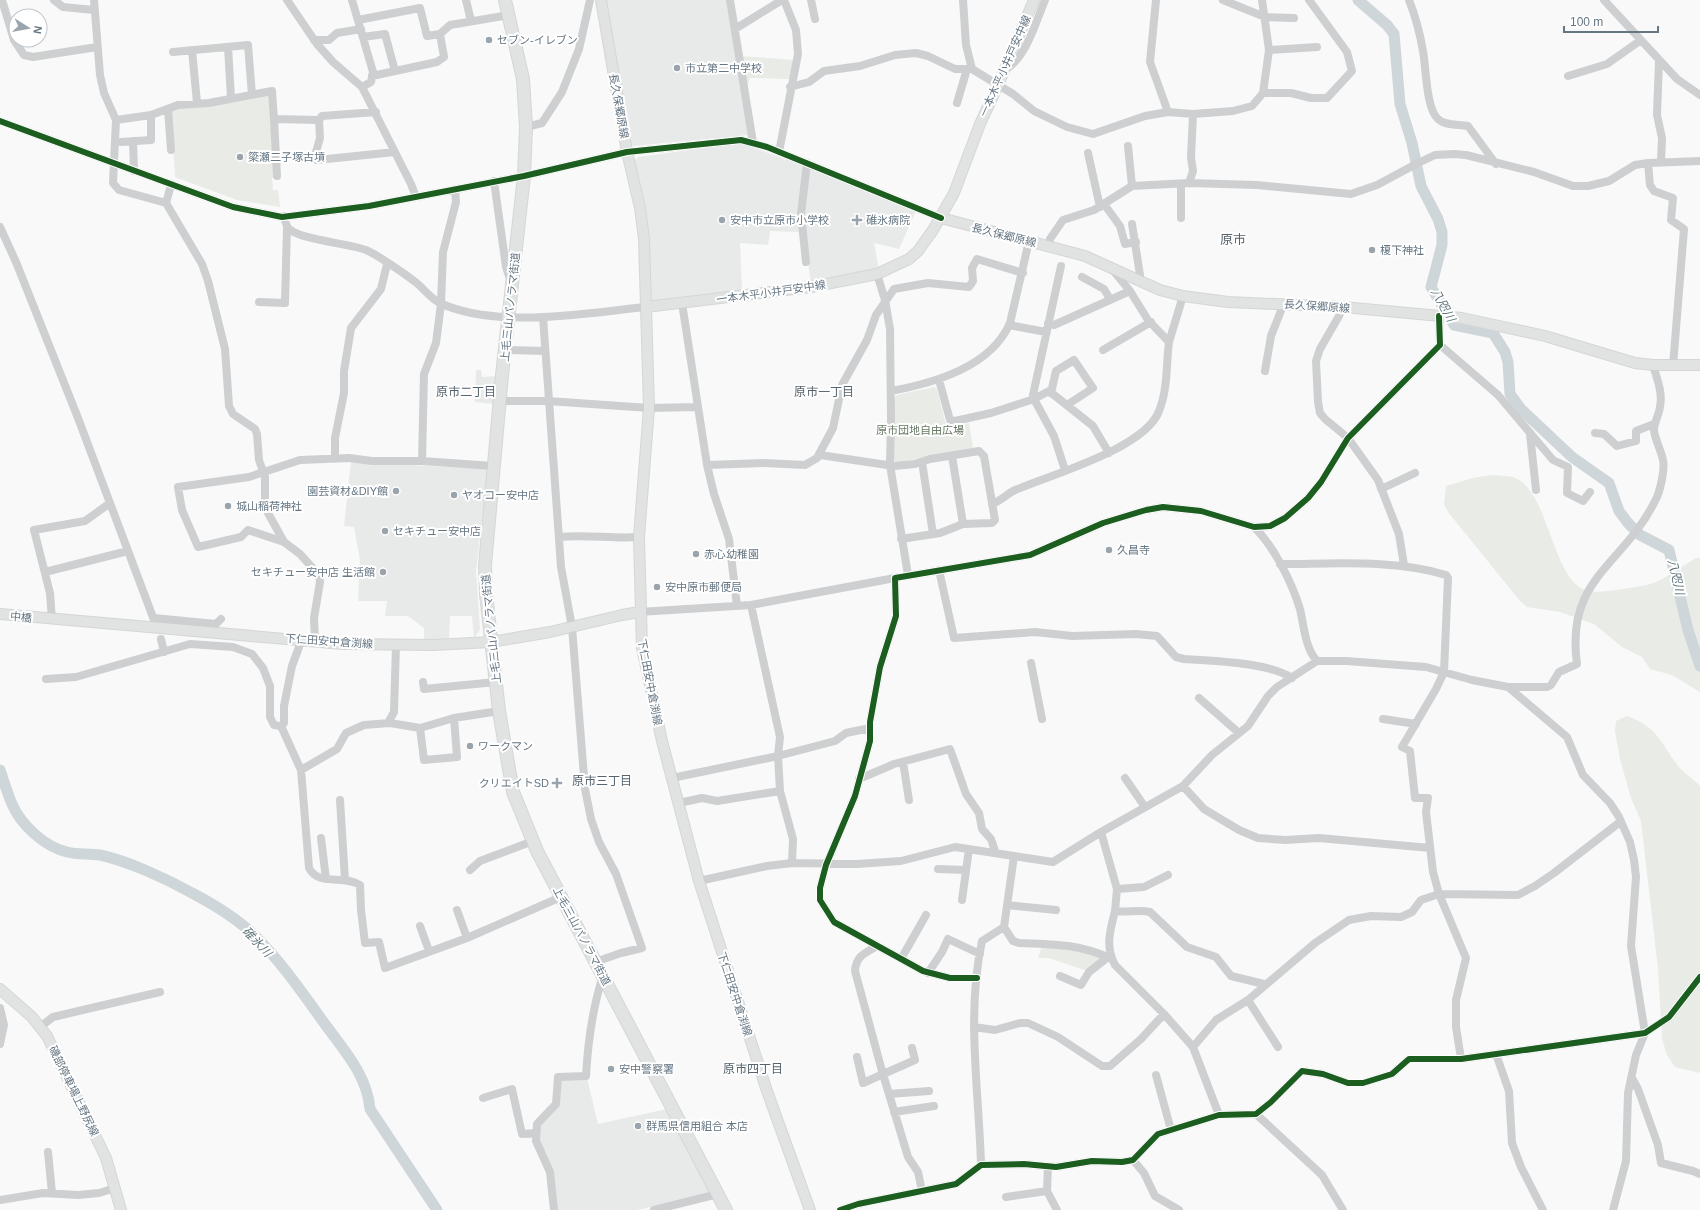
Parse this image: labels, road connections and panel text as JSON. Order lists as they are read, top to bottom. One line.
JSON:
{"streets":{"highway":["上毛三山パノラマ街道"],"main road":["一本木平小井戸安中線","長久保郷原線","中橋","下仁田安中倉渕線","磯部停車場上野尻線"]},"crossings":[["一本木平小井戸安中線","長久保郷原線"],["上毛三山パノラマ街道","下仁田安中倉渕線"],["中橋","下仁田安中倉渕線"]],"districts":["原市","原市二丁目","原市一丁目","原市三丁目","原市四丁目"],"water":["八咫川","碓氷川"],"parks":["原市団地自由広場"],"places":{"other":["セブン-イレブン","市立第二中学校","簗瀬二子塚古墳","安中市立原市小学校","榎下神社","園芸資材&DIY館","ヤオコー安中店","城山稲荷神社","セキチュー安中店","久昌寺","赤心幼稚園","セキチュー安中店 生活館","安中原市郵便局","ワークマン","安中警察署","群馬県信用組合 本店"],"health":["碓氷病院","クリエイトSD"]},"scale_bar":"100 m","north":"right"}
